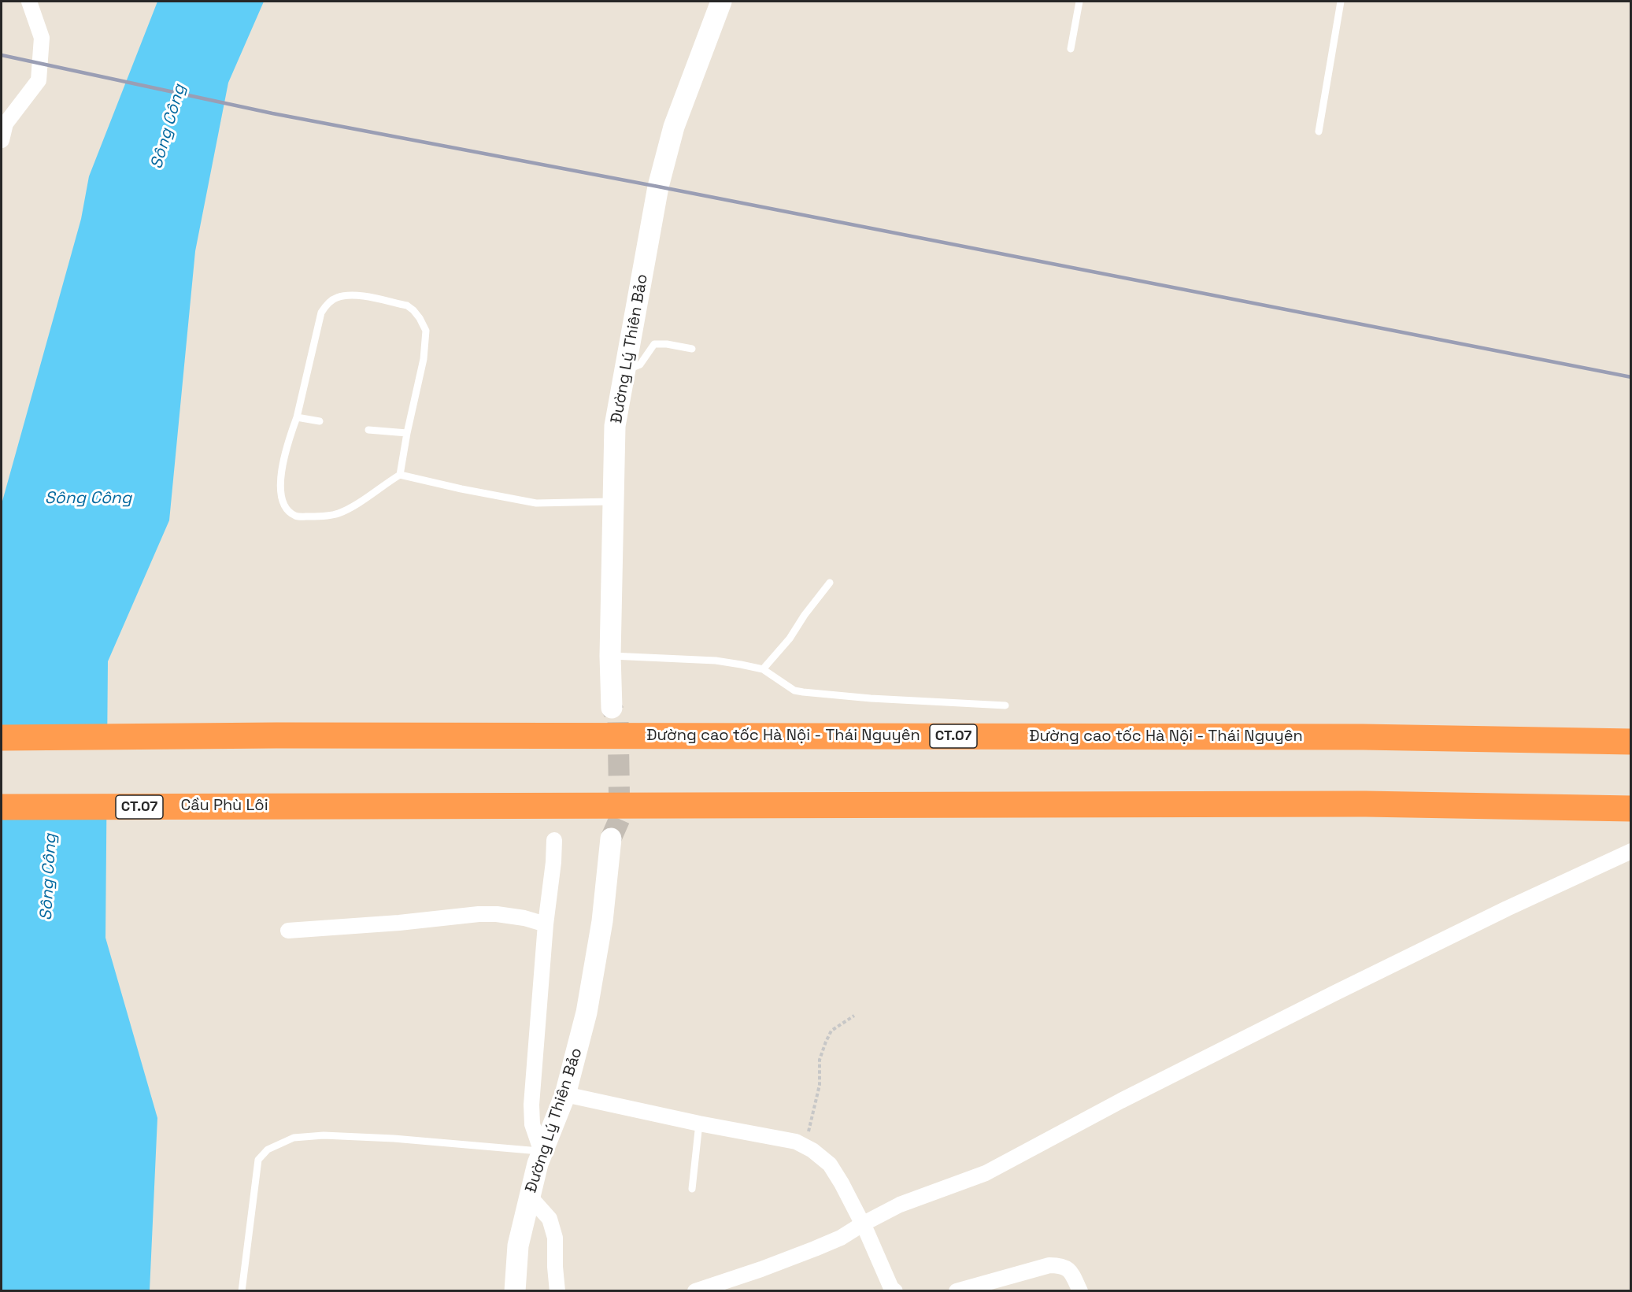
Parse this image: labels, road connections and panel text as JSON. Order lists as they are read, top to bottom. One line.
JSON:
{"streets":{"highway":["Đường cao tốc Hà Nội - Thái Nguyên","CT.07","Cầu Phù Lôi"],"main road":["Đường Lý Thiên Bảo"]},"water":["Sông Công"]}
